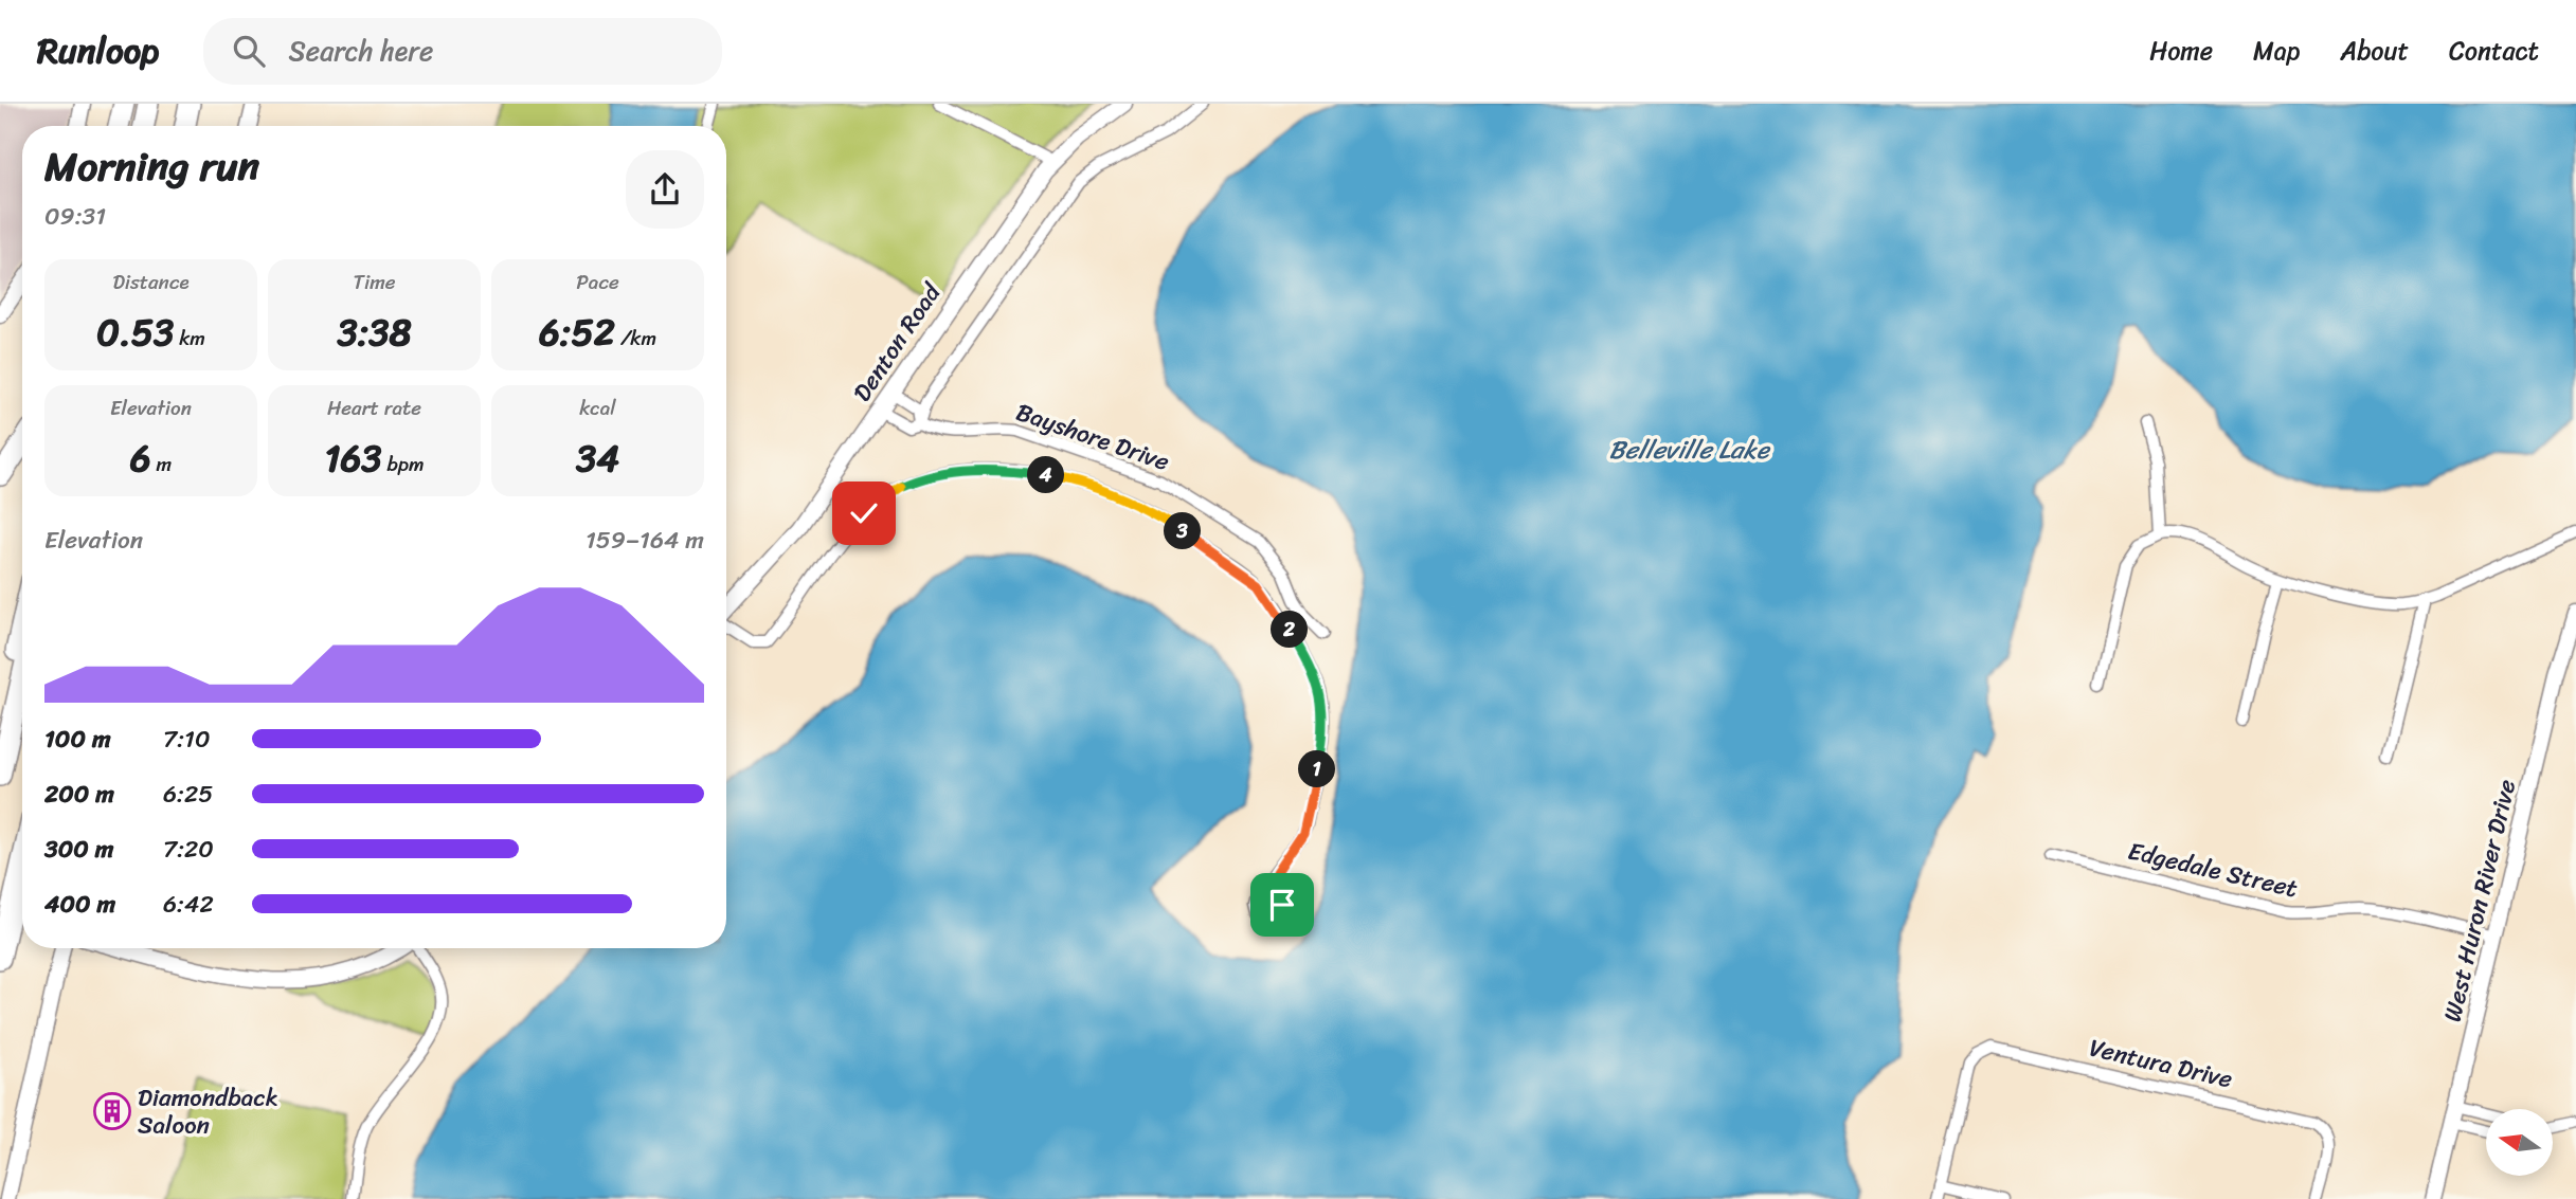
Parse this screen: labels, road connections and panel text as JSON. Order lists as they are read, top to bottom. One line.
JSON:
{"streets":{"street":["Denton Road","Bayshore Drive","Edgedale Street","West Huron River Drive","Ventura Drive"]},"crossings":[["Denton Road","Bayshore Drive"],["Edgedale Street","West Huron River Drive"]],"water":["Belleville Lake"],"places":{"building":["Diamondback Saloon"]},"north":"left","page":{"header":"Runloop","search":"Search here","nav":["Home","Map","About","Contact"],"heading":["Morning run","09:31"],"stats":[["Distance","0.53 km"],["Time","3:38"],["Pace","6:52 /km"],["Elevation","6 m"],["Heart rate","163 bpm"],["kcal","34"]],"pins":["4","3","2","1"],"chart":["Elevation","159–164 m"],"list":[{"name":"100 m","note":"7:10"},{"name":"200 m","note":"6:25"},{"name":"300 m","note":"7:20"},{"name":"400 m","note":"6:42"}]}}
